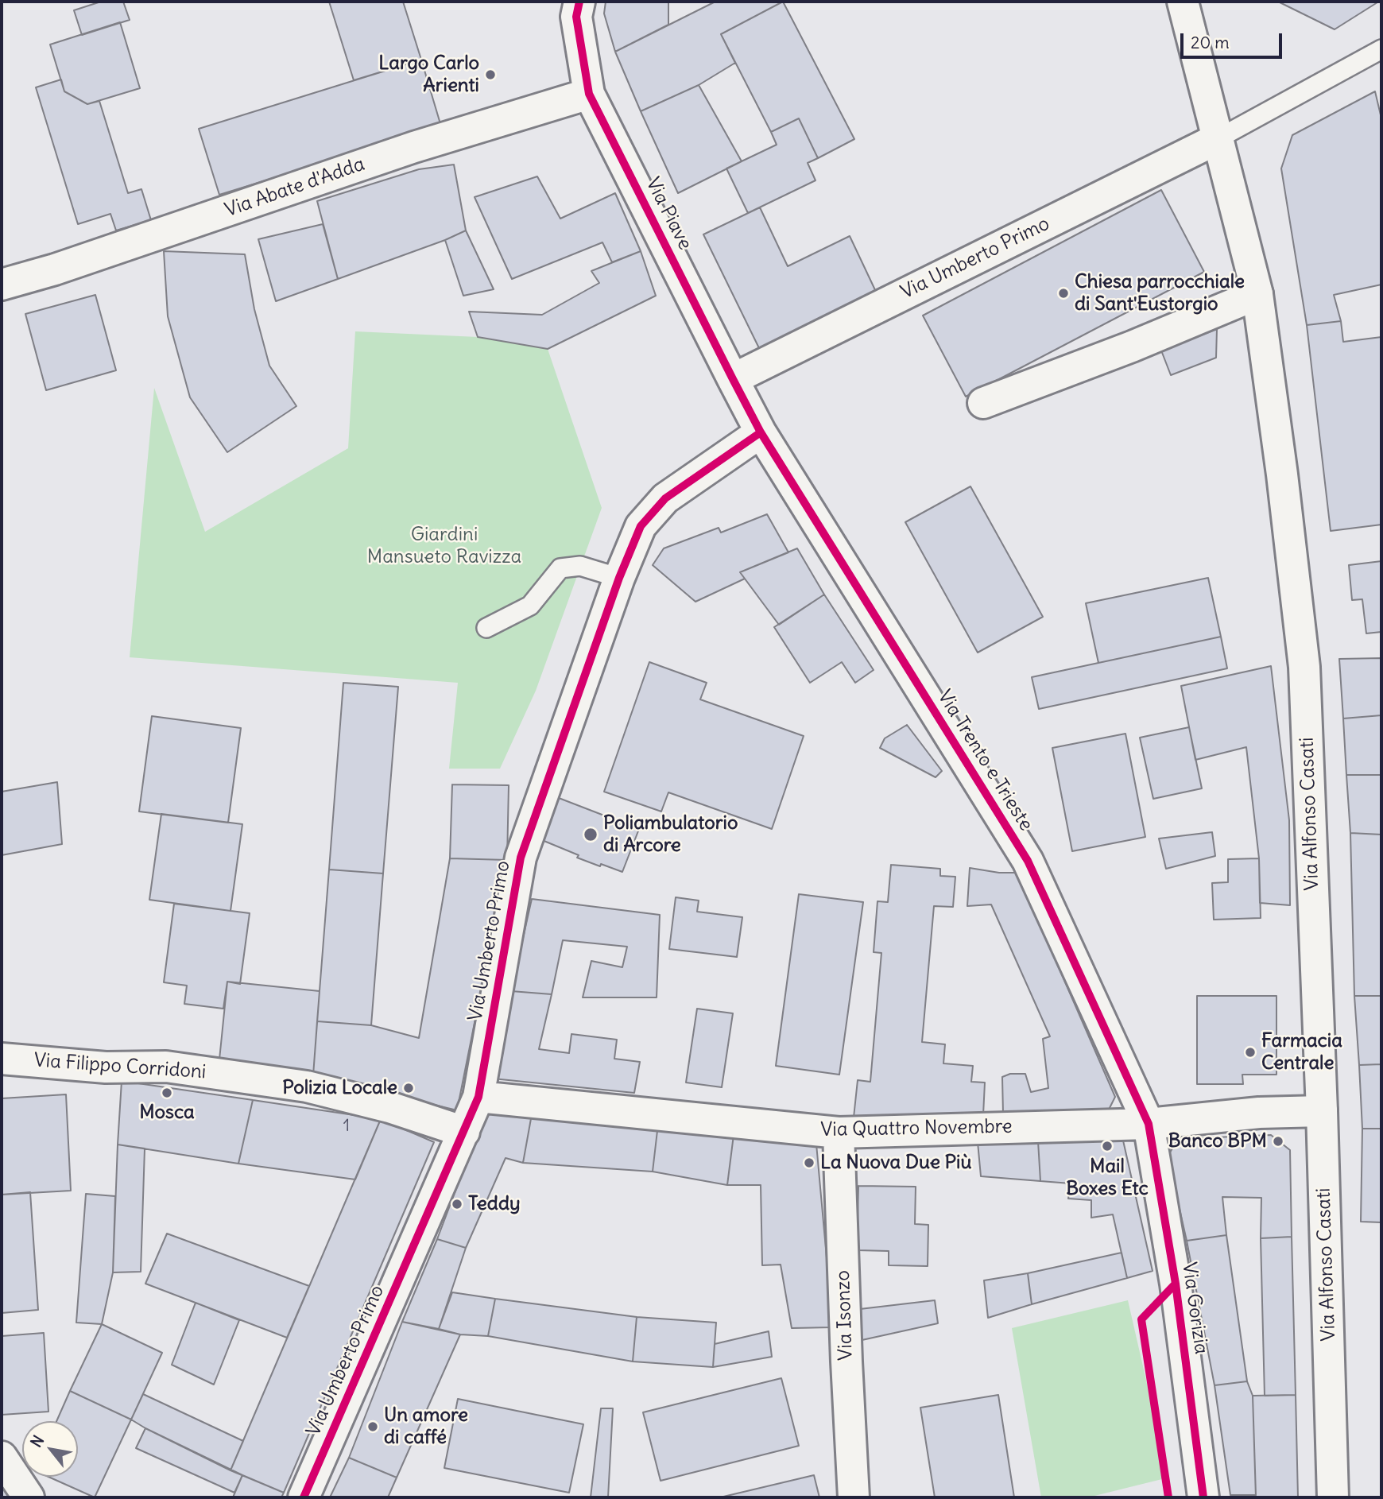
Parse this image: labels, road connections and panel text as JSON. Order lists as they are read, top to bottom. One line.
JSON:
{"streets":{"street":["Via Abate d'Adda","Via Piave","Via Umberto Primo","Via Trento e Trieste","Via Alfonso Casati","Via Filippo Corridoni","Via Quattro Novembre","Via Gorizia","Via Isonzo"]},"crossings":[["Via Abate d'Adda","Via Piave"],["Via Piave","Via Umberto Primo"],["Via Piave","Via Trento e Trieste"],["Via Umberto Primo","Via Trento e Trieste"],["Via Umberto Primo","Via Alfonso Casati"],["Via Umberto Primo","Via Filippo Corridoni"],["Via Umberto Primo","Via Quattro Novembre"],["Via Trento e Trieste","Via Quattro Novembre"],["Via Trento e Trieste","Via Gorizia"],["Via Alfonso Casati","Via Quattro Novembre"],["Via Quattro Novembre","Via Gorizia"],["Via Quattro Novembre","Via Isonzo"]],"parks":["Giardini Mansueto Ravizza"],"places":["Largo Carlo Arienti","Chiesa parrocchiale di Sant'Eustorgio","Poliambulatorio di Arcore","Farmacia Centrale","Polizia Locale","Mosca","Banco BPM","Mail Boxes Etc","La Nuova Due Più","Teddy","Un amore di caffé"],"house_numbers":["1"],"scale_bar":"20 m","north":"top left"}
